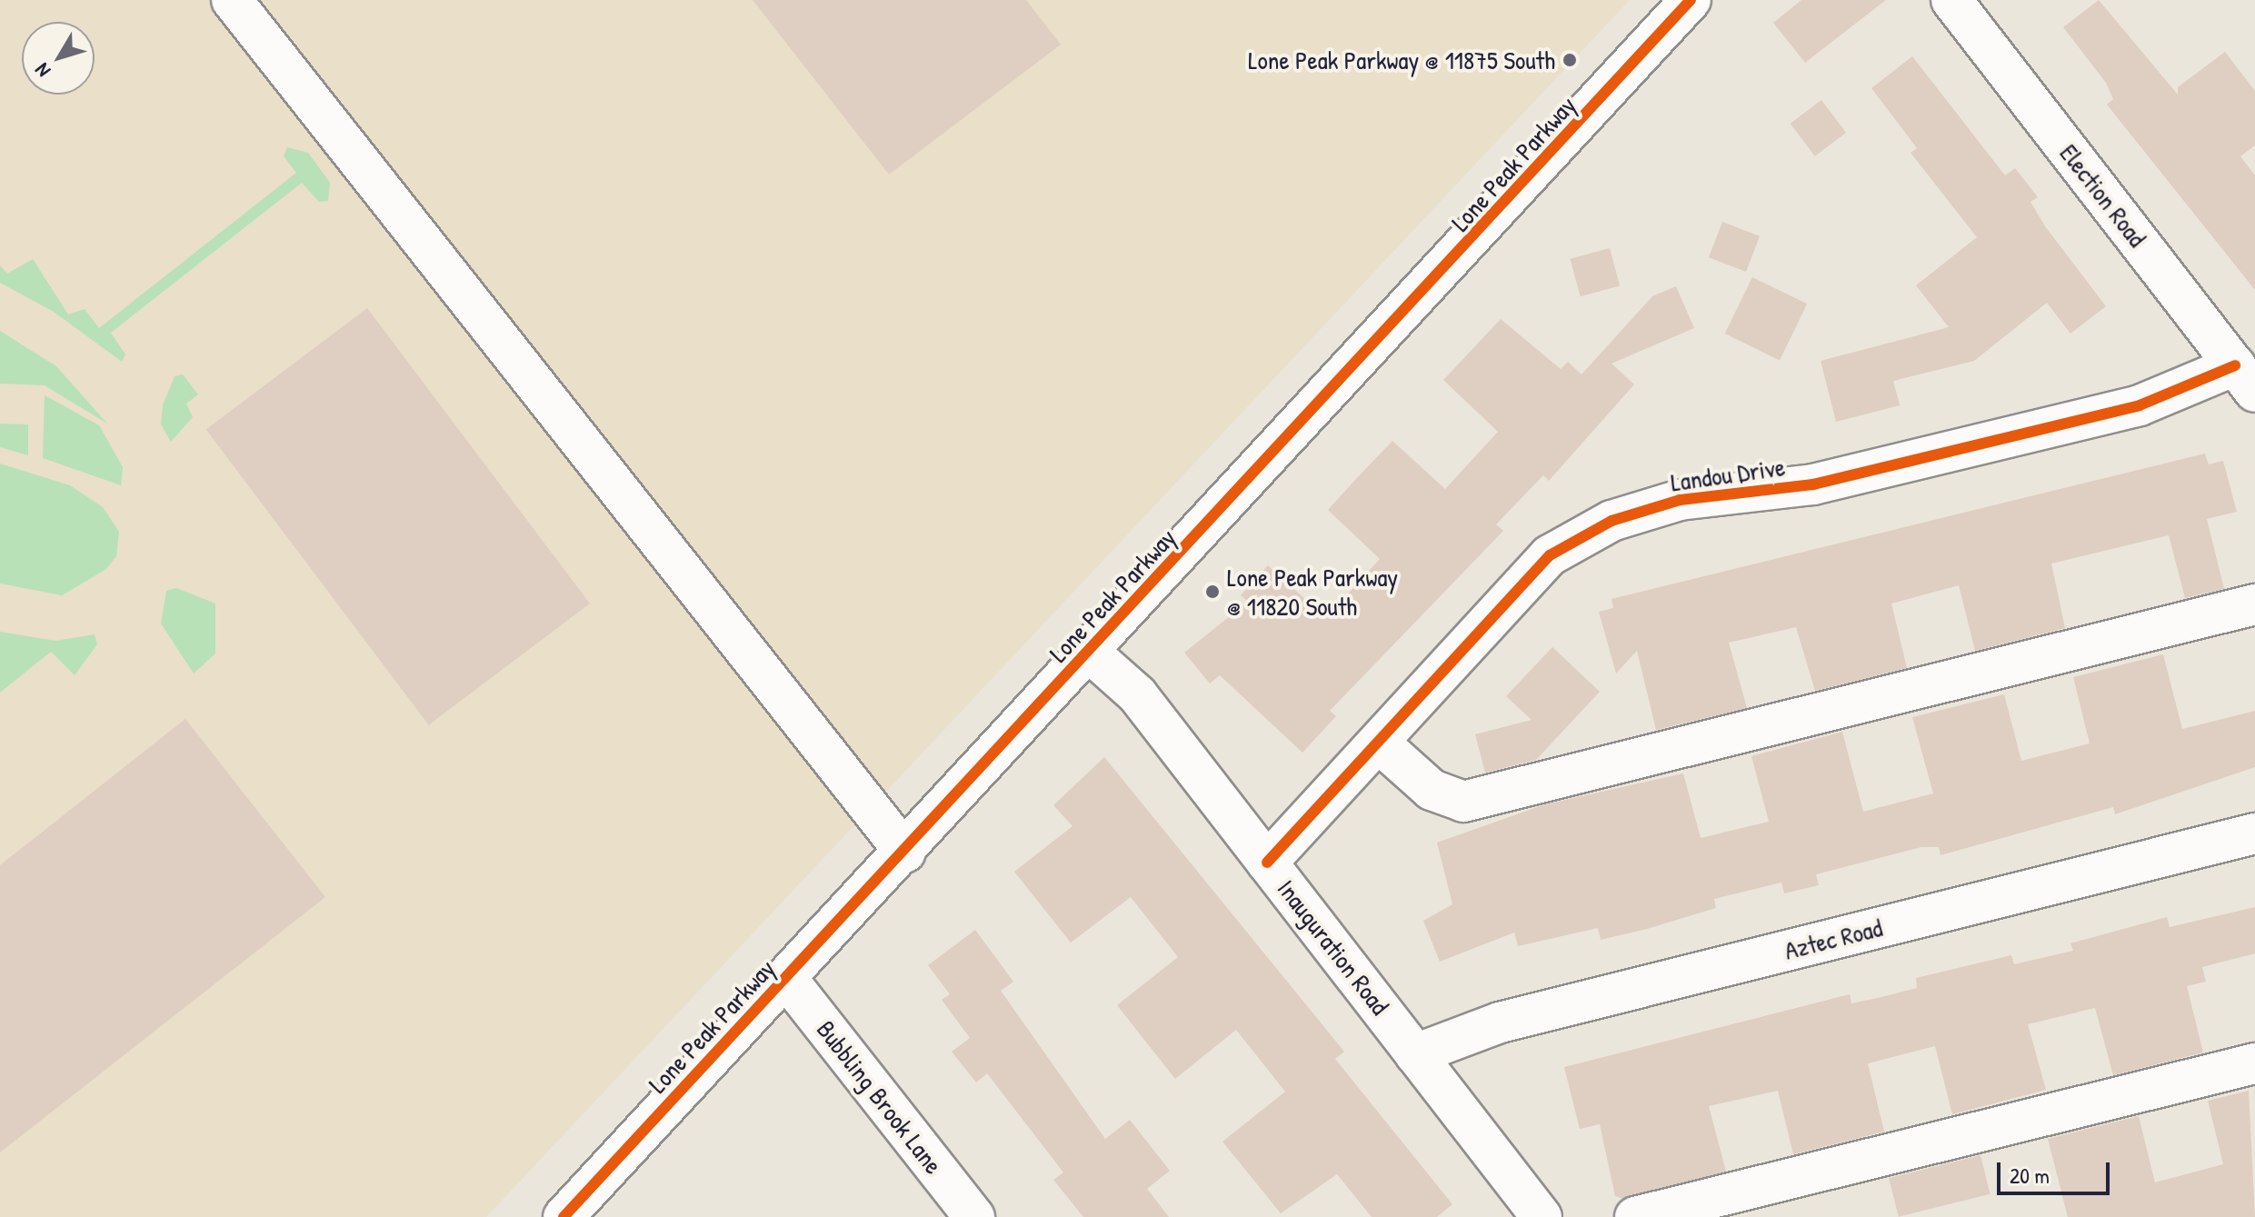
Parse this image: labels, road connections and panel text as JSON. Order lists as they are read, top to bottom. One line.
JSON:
{"streets":{"street":["Lone Peak Parkway","Election Road","Landou Drive","Aztec Road","Inauguration Road","Bubbling Brook Lane"]},"crossings":[["Lone Peak Parkway","Inauguration Road"],["Lone Peak Parkway","Bubbling Brook Lane"],["Election Road","Landou Drive"],["Landou Drive","Inauguration Road"],["Aztec Road","Inauguration Road"]],"places":["Lone Peak Parkway @ 11875 South","Lone Peak Parkway @ 11820 South"],"scale_bar":"20 m","north":"bottom left"}
